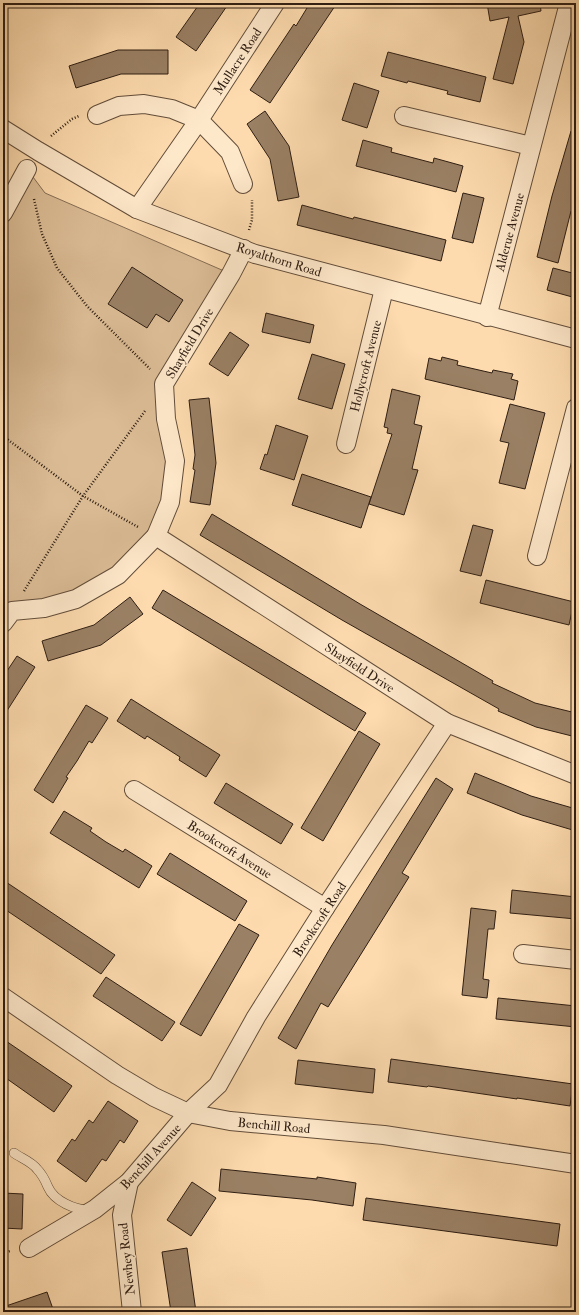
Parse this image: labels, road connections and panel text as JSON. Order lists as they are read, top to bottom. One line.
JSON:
{"streets":{"street":["Mullacre Road","Alderue Avenue","Royalthorn Road","Shayfield Drive","Hollycroft Avenue","Brookcroft Avenue","Brookcroft Road","Benchill Road","Benchill Avenue","Newhey Road"]},"crossings":[["Mullacre Road","Royalthorn Road"],["Alderue Avenue","Royalthorn Road"],["Royalthorn Road","Shayfield Drive"],["Royalthorn Road","Hollycroft Avenue"],["Shayfield Drive","Brookcroft Road"],["Brookcroft Avenue","Brookcroft Road"],["Brookcroft Road","Benchill Road"],["Brookcroft Road","Benchill Avenue"],["Benchill Road","Benchill Avenue"],["Benchill Avenue","Newhey Road"]]}
